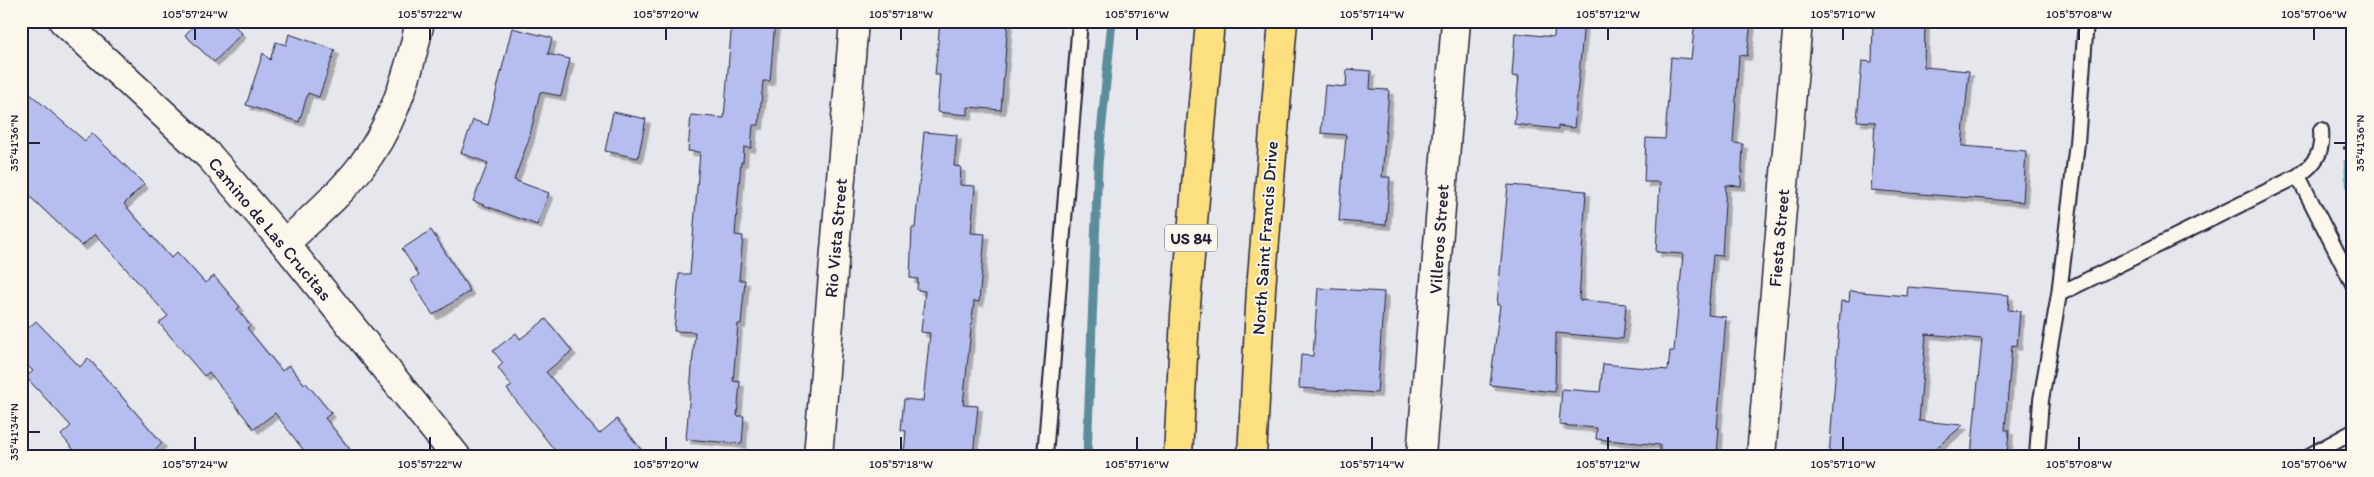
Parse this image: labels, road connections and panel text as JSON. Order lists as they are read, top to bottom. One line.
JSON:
{"streets":{"highway":["US 84","North Saint Francis Drive"],"street":["Camino de Las Crucitas","Rio Vista Street","Fiesta Street","Villeros Street"]},"coordinates":["105°57'24\"W","105°57'22\"W","105°57'20\"W","105°57'18\"W","105°57'16\"W","105°57'14\"W","105°57'12\"W","105°57'10\"W","105°57'08\"W","105°57'06\"W","35°41'36\"N","35°41'34\"N"]}
